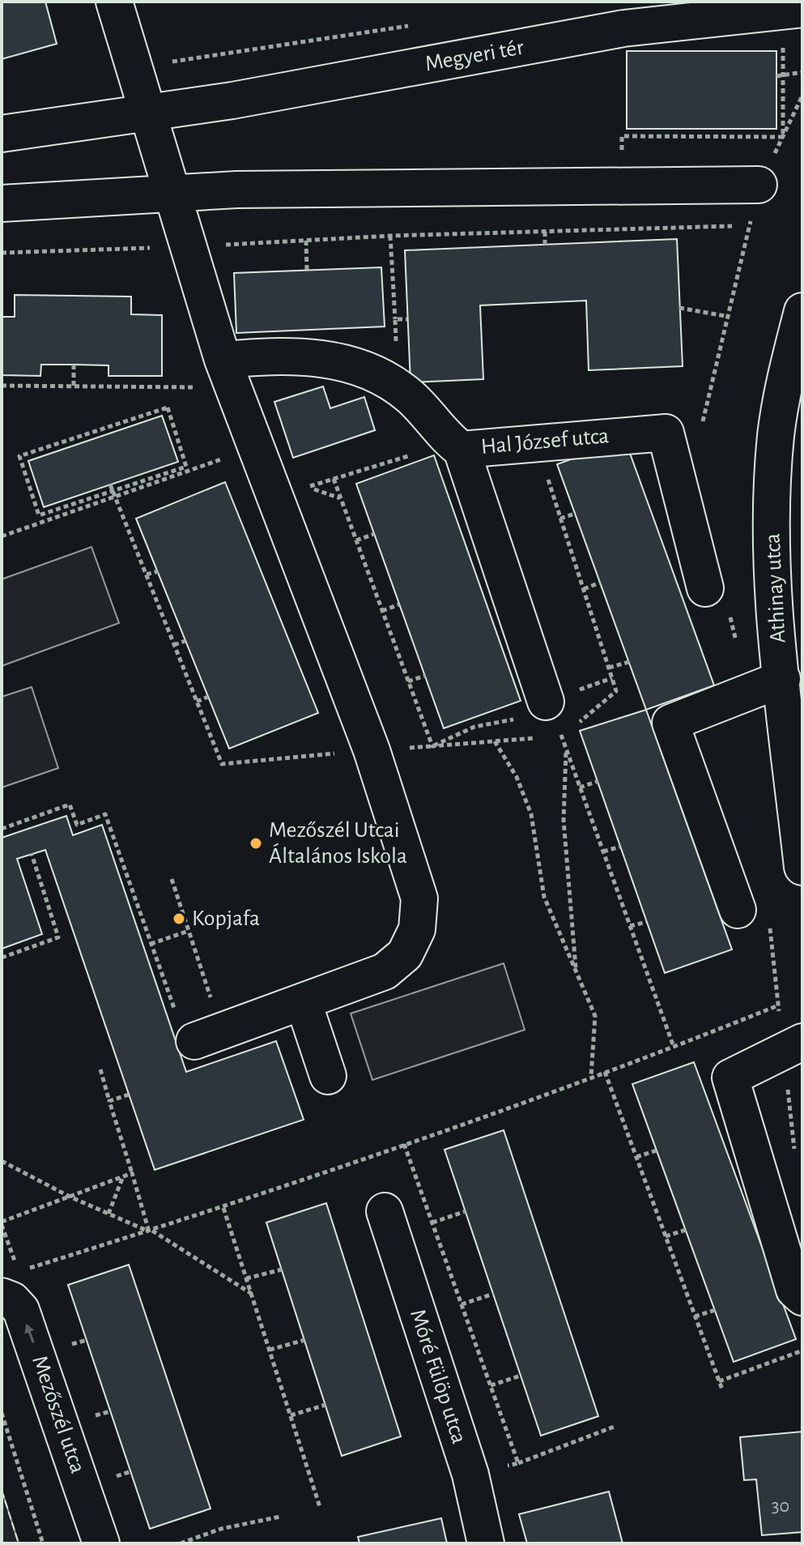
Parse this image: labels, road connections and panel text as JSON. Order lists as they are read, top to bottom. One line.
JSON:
{"streets":{"street":["Megyeri tér","Hal József utca","Athinay utca","Móré Fülöp utca","Mezőszél utca"]},"one_way":["Mezőszél utca"],"places":["Mezőszél Utcai Általános Iskola","Kopjafa"],"house_numbers":["30"]}
